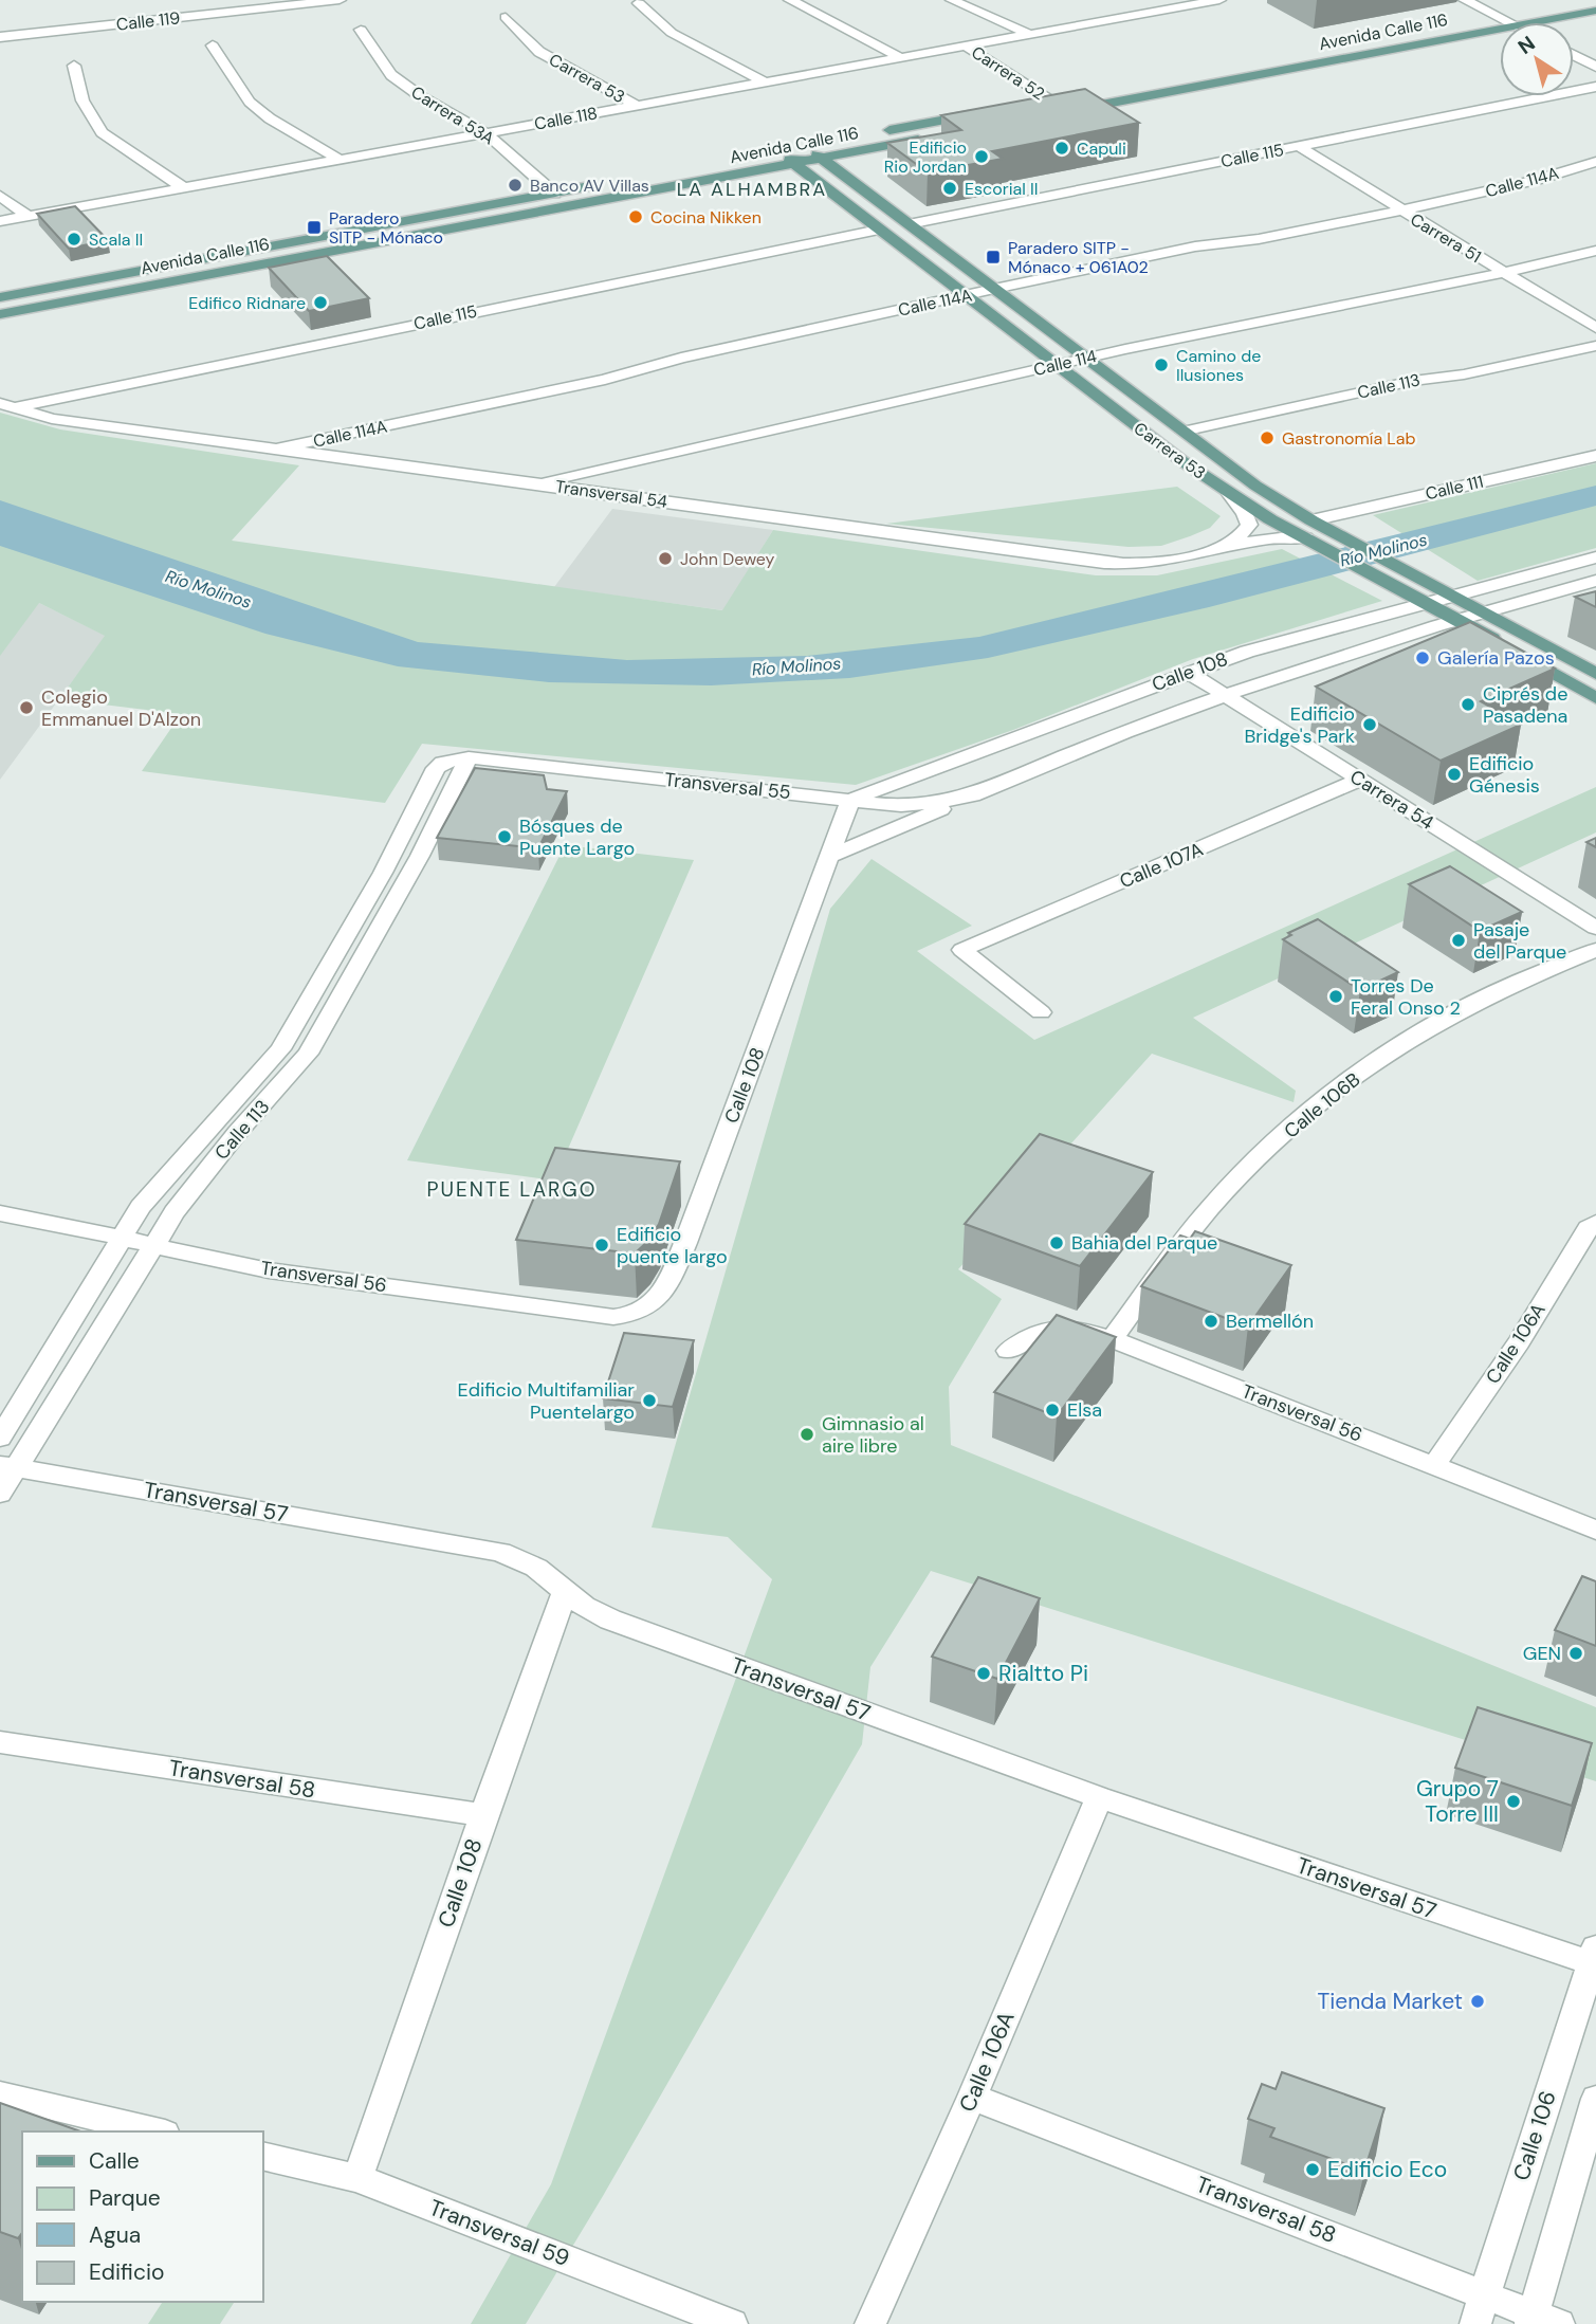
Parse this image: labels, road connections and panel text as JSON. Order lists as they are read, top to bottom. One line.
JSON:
{"streets":{"main road":["Avenida Calle 116","Carrera 53"],"street":["Calle 119","Carrera 52","Carrera 53A","Calle 118","Calle 115","Calle 114A","Carrera 51","Calle 114","Calle 113","Calle 111","Transversal 54","Calle 108","Transversal 55","Carrera 54","Calle 107A","Calle 106B","Transversal 56","Calle 106A","Transversal 57","Transversal 58","Calle 106","Transversal 59"]},"crossings":[["Avenida Calle 116","Carrera 52"],["Avenida Calle 116","Carrera 53"],["Avenida Calle 116","Carrera 53A"],["Carrera 52","Calle 118"],["Carrera 53","Calle 118"],["Carrera 53","Calle 115"],["Carrera 53","Calle 114A"],["Carrera 53","Calle 114"],["Carrera 53","Calle 113"],["Carrera 53","Calle 111"],["Carrera 53","Transversal 54"],["Carrera 53","Calle 108"],["Carrera 53A","Calle 118"],["Calle 115","Carrera 51"],["Calle 115","Transversal 54"],["Calle 114A","Carrera 51"],["Calle 114A","Transversal 54"],["Carrera 51","Calle 114"],["Calle 114","Transversal 54"],["Calle 113","Transversal 55"],["Calle 113","Transversal 56"],["Calle 113","Transversal 57"],["Calle 108","Transversal 55"],["Calle 108","Carrera 54"],["Calle 108","Transversal 56"],["Calle 108","Transversal 57"],["Calle 108","Transversal 58"],["Calle 108","Transversal 59"],["Carrera 54","Calle 107A"],["Calle 106B","Transversal 56"],["Transversal 56","Calle 106A"],["Calle 106A","Transversal 57"],["Calle 106A","Transversal 58"],["Transversal 57","Calle 106"],["Transversal 58","Calle 106"]],"districts":["LA ALHAMBRA","PUENTE LARGO"],"water":["Río Molinos"],"places":{"other":["Capuli","Edificio Rio Jordan","Banco AV Villas","Escorial II","Cocina Nikken","Scala II","Edifico Ridnare","Camino de Ilusiones","Gastronomía Lab","John Dewey","Galería Pazos","Ciprés de Pasadena","Colegio Emmanuel D'Alzon","Edificio Bridge's Park","Edificio Génesis","Bósques de Puente Largo","Pasaje del Parque","Torres De Feral Onso 2","Bahia del Parque","Edificio puente largo","Bermellón","Edificio Multifamiliar Puentelargo","Elsa","Gimnasio al aire libre","GEN","Rialtto Pi","Grupo 7 Torre III","Tienda Market","Edificio Eco"],"transit":["Paradero SITP - Mónaco","Paradero SITP - Mónaco + 061A02"]},"legend":["Calle","Parque","Agua","Edificio"],"north":"top left"}
